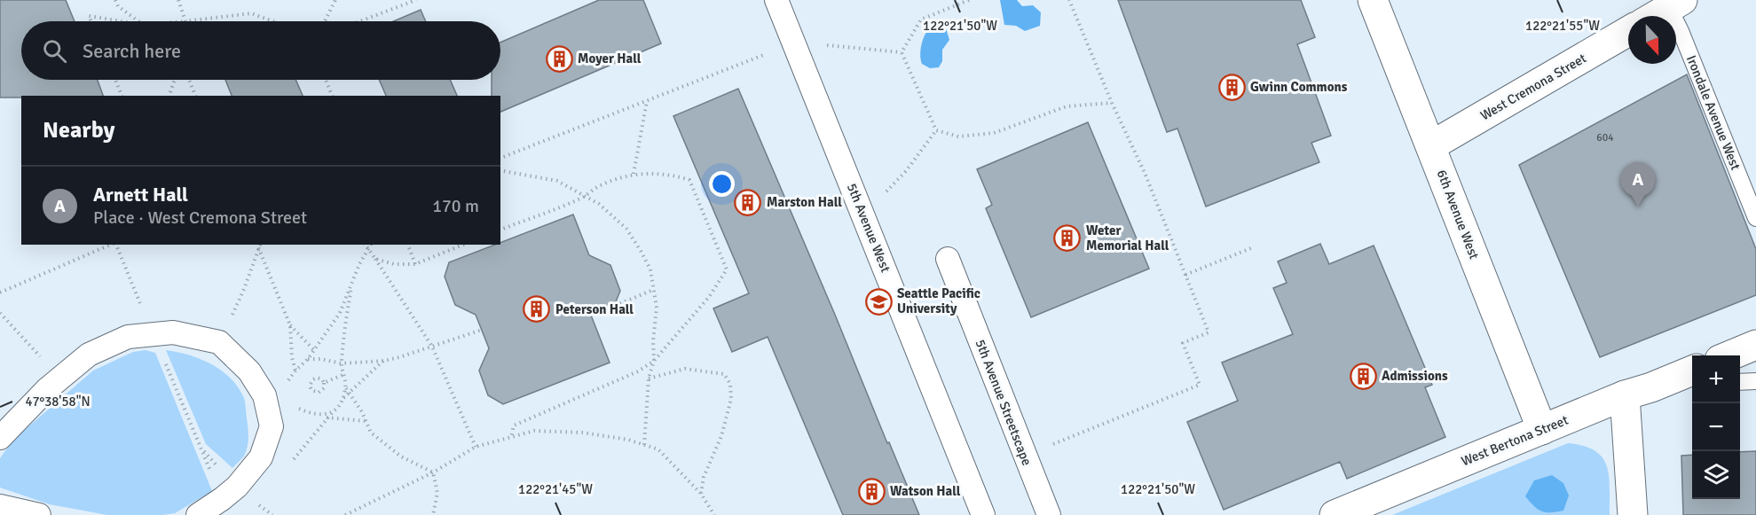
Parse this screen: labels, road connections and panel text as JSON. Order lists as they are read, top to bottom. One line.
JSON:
{"streets":{"street":["West Cremona Street","6th Avenue West","5th Avenue West","5th Avenue Streetscape","West Bertona Street"],"lane":["Irondale Avenue West"]},"crossings":[["West Cremona Street","6th Avenue West"],["6th Avenue West","West Bertona Street"]],"places":{"building":["Moyer Hall","Gwinn Commons","Marston Hall","Weter Memorial Hall","Peterson Hall","Admissions","Watson Hall"],"school or university":["Seattle Pacific University"]},"house_numbers":["604"],"north":"bottom","page":{"search":"Search here","heading":"Nearby","pins":"A","list":[{"mark":"A","name":"Arnett Hall","note":"Place · West Cremona Street","value":"170 m"}],"map_buttons":["+","−"]},"coordinates":["122°21'55\"W","122°21'50\"W","47°38'58\"N","122°21'45\"W"]}
